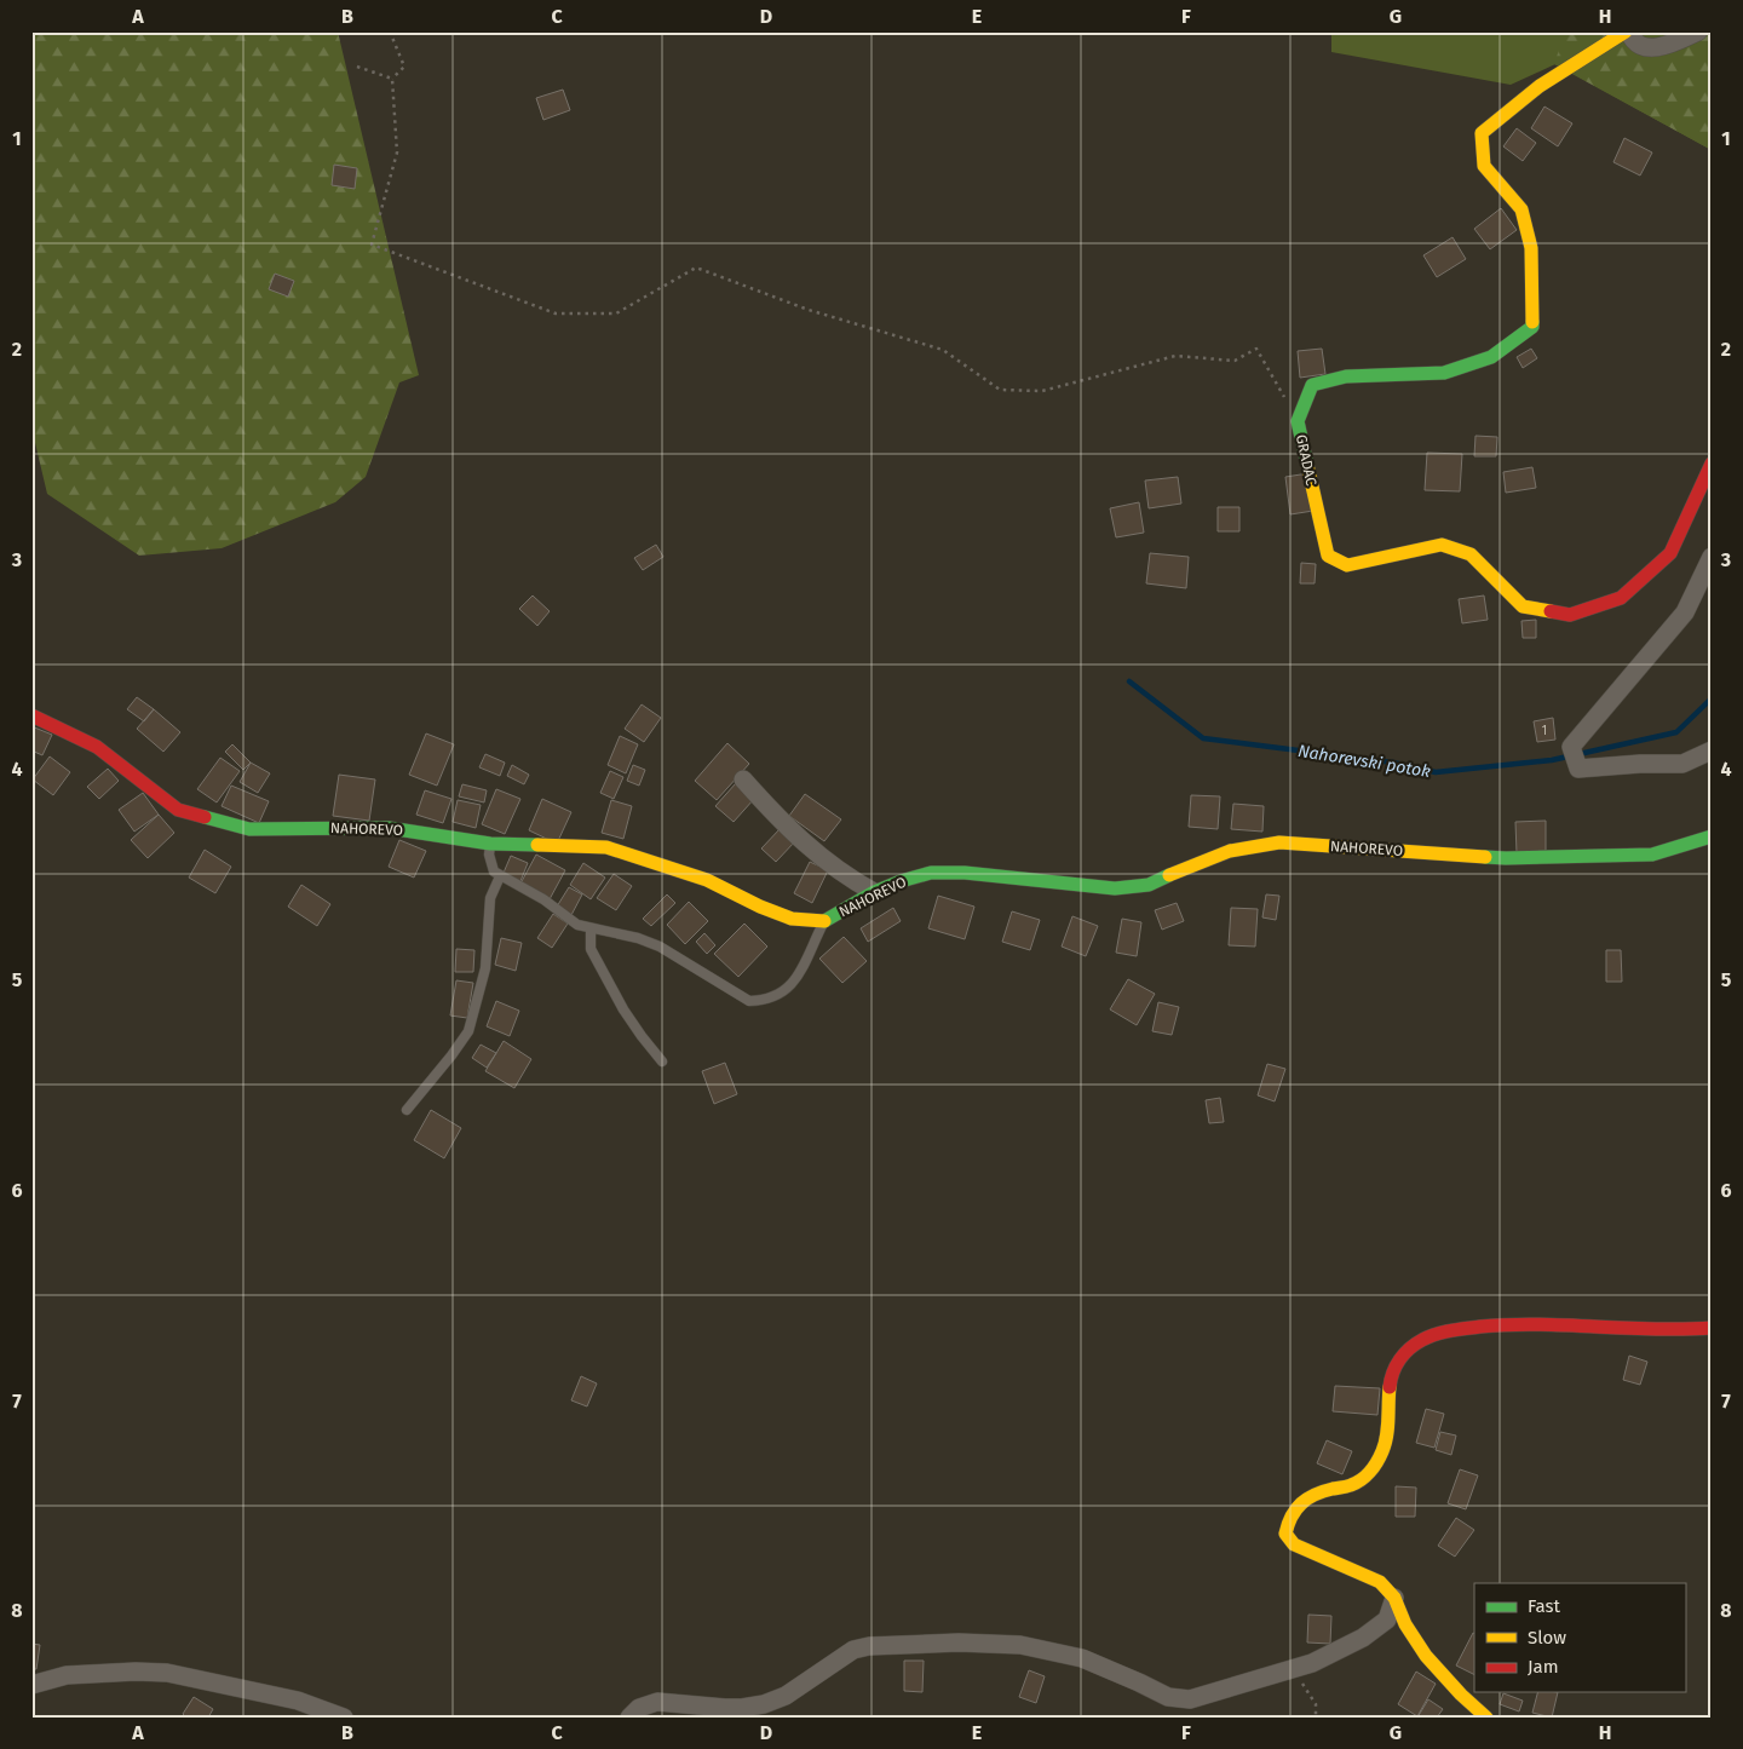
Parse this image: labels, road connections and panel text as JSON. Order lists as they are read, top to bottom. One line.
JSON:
{"streets":{"street":["GRADAC","NAHOREVO"]},"water":["Nahorevski potok"],"house_numbers":["1"],"legend":["Fast","Slow","Jam"],"grid":{"columns":["A","B","C","D","E","F","G","H"],"rows":["1","2","3","4","5","6","7","8"]}}
